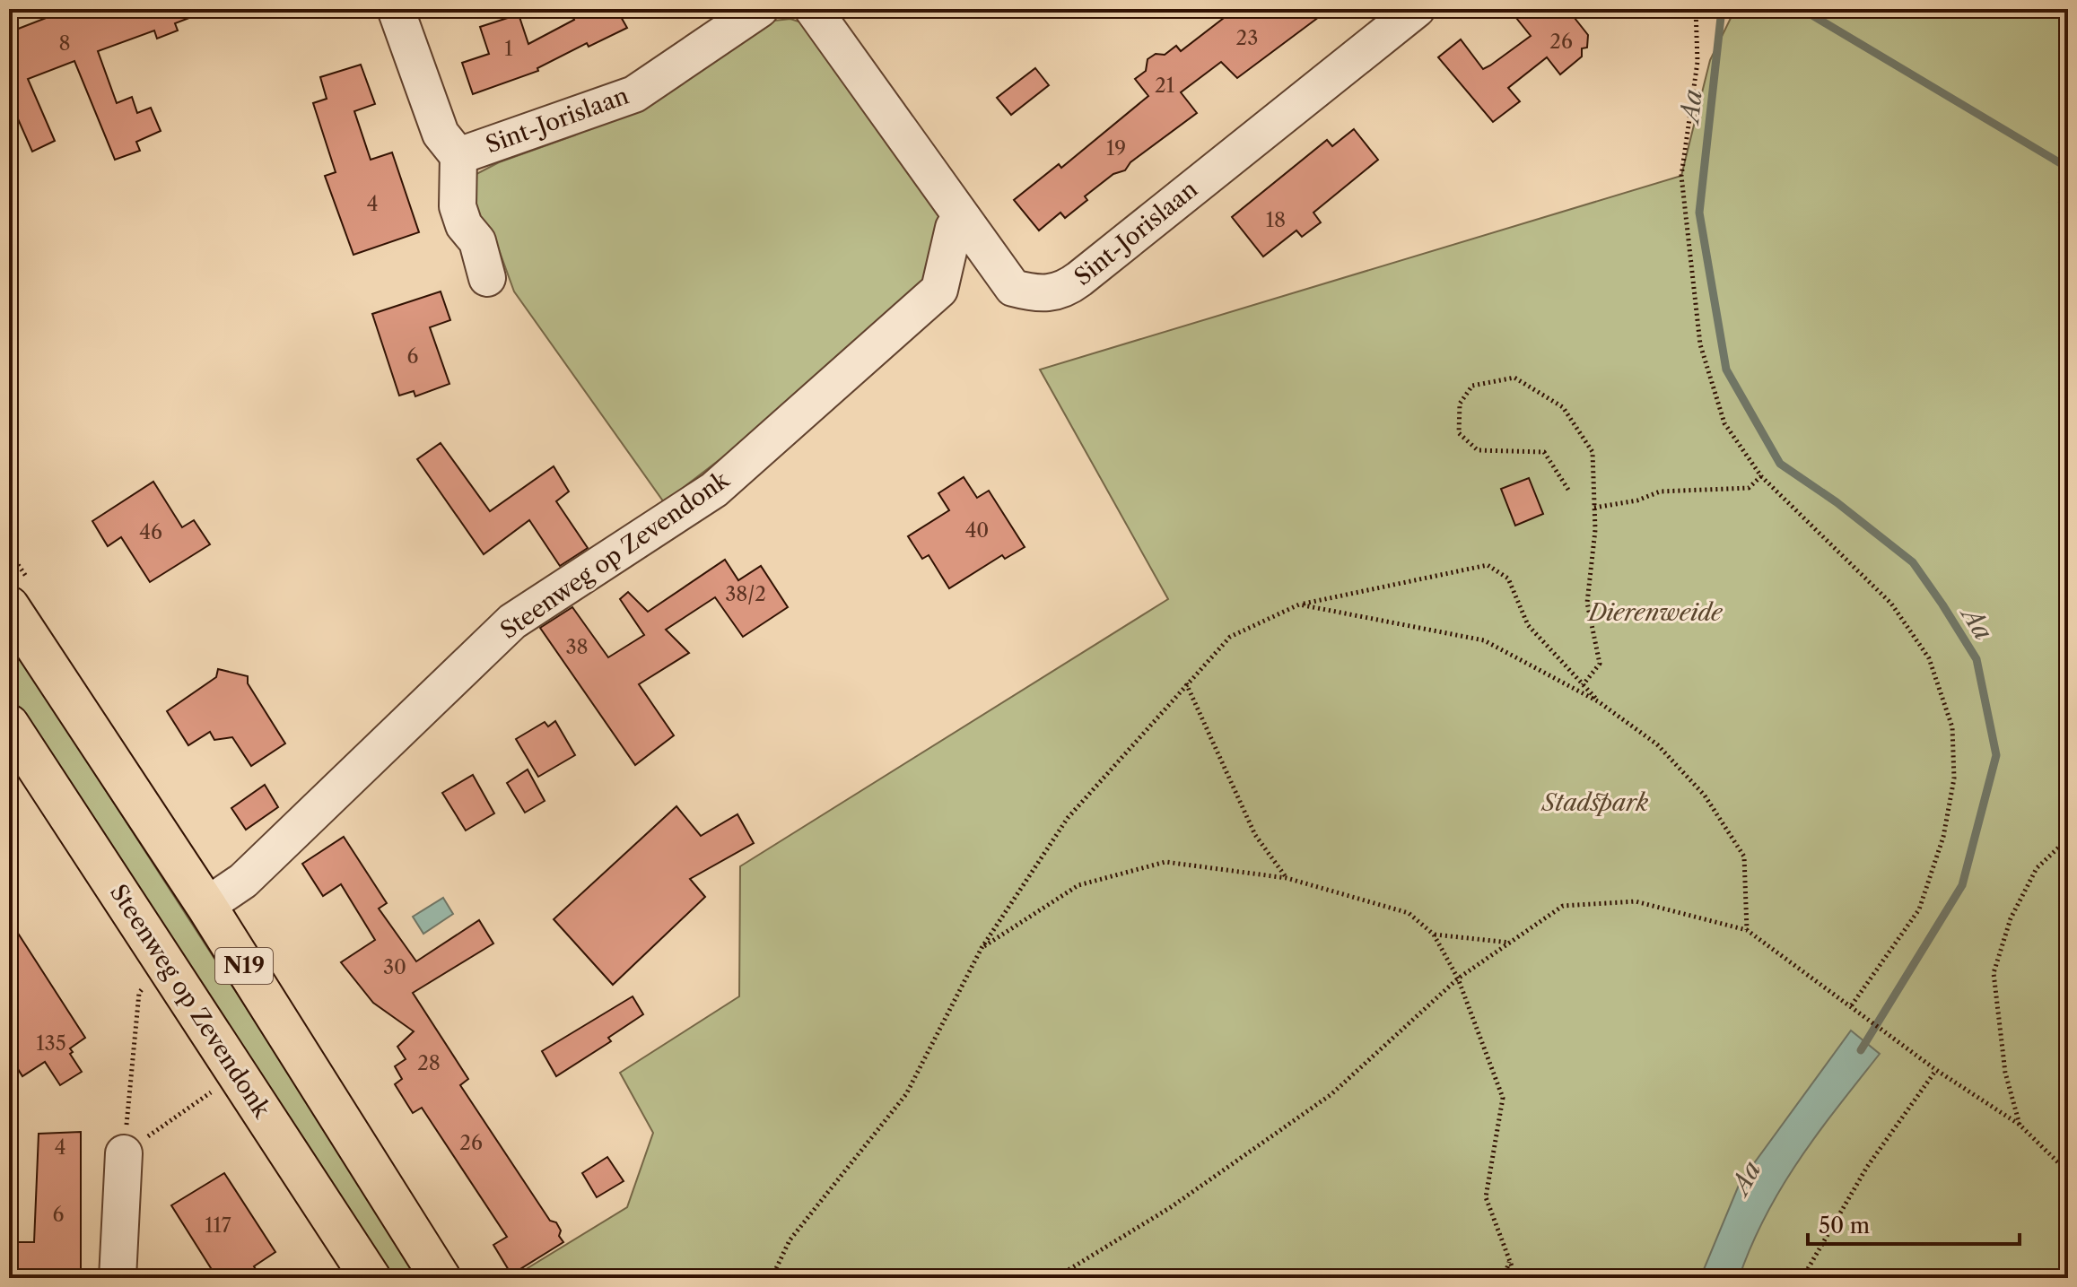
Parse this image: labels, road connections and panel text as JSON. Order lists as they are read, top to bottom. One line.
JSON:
{"streets":{"main road":["Steenweg op Zevendonk","N19"],"street":["Sint-Jorislaan"]},"crossings":[["Sint-Jorislaan","Steenweg op Zevendonk"],["Steenweg op Zevendonk","N19"]],"water":["Aa"],"parks":["Dierenweide","Stadspark"],"house_numbers":["23","26","8","1","21","19","4","18","6","40","46","38/2","38","30","135","28","26","4","6","117"],"scale_bar":"50 m"}
